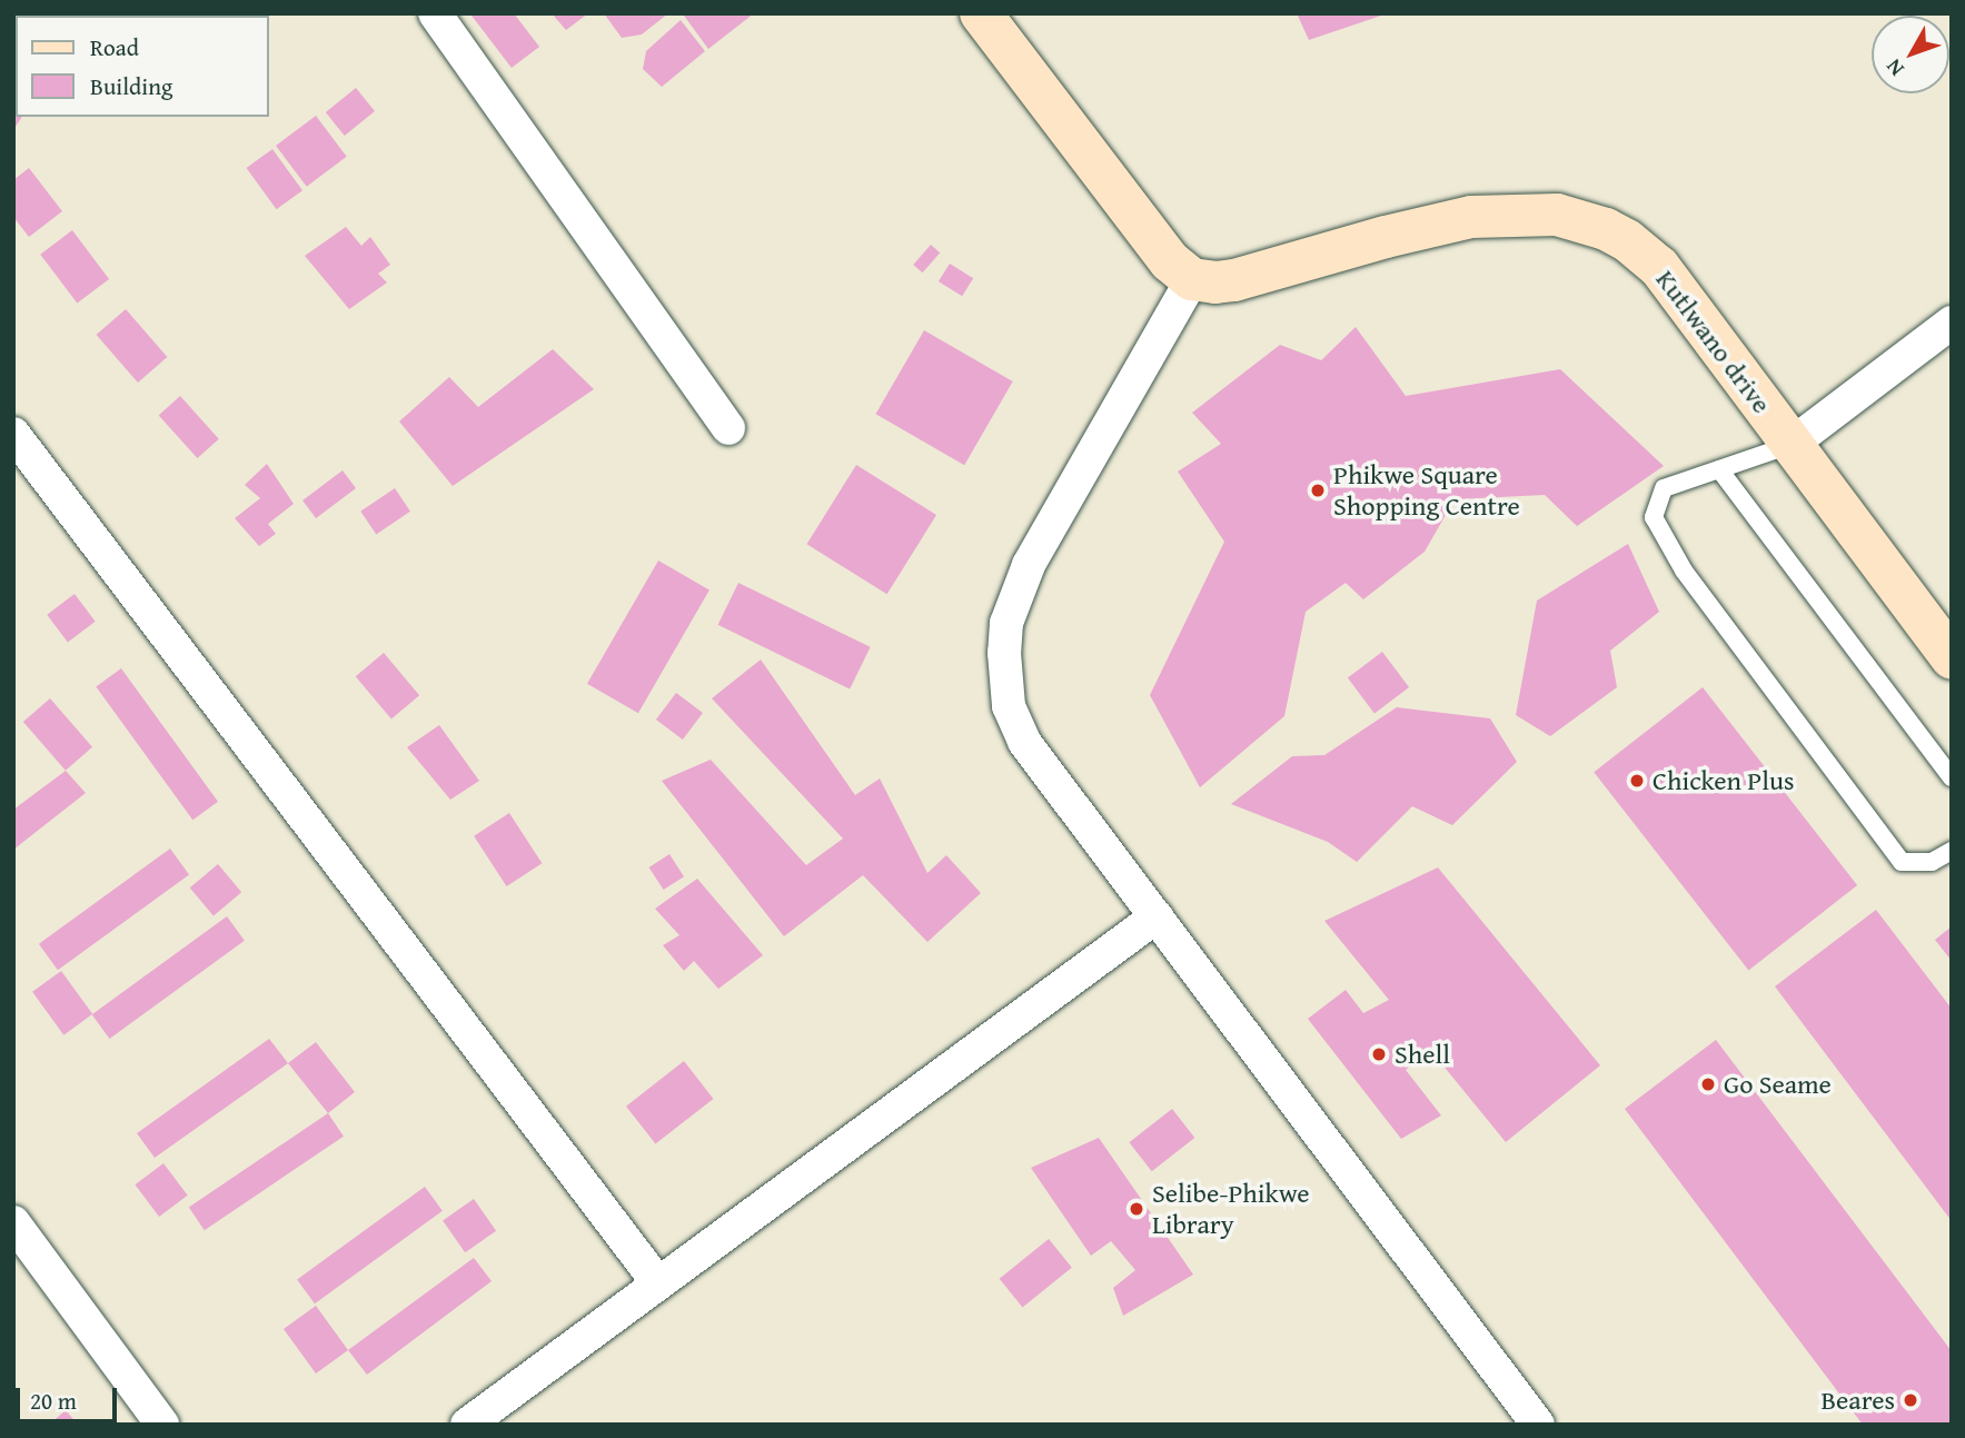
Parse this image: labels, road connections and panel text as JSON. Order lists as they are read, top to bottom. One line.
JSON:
{"streets":{"street":["Kutlwano drive"]},"places":["Phikwe Square Shopping Centre","Chicken Plus","Shell","Go Seame","Selibe-Phikwe Library","Beares"],"legend":["Road","Building"],"scale_bar":"20 m","north":"bottom left"}
